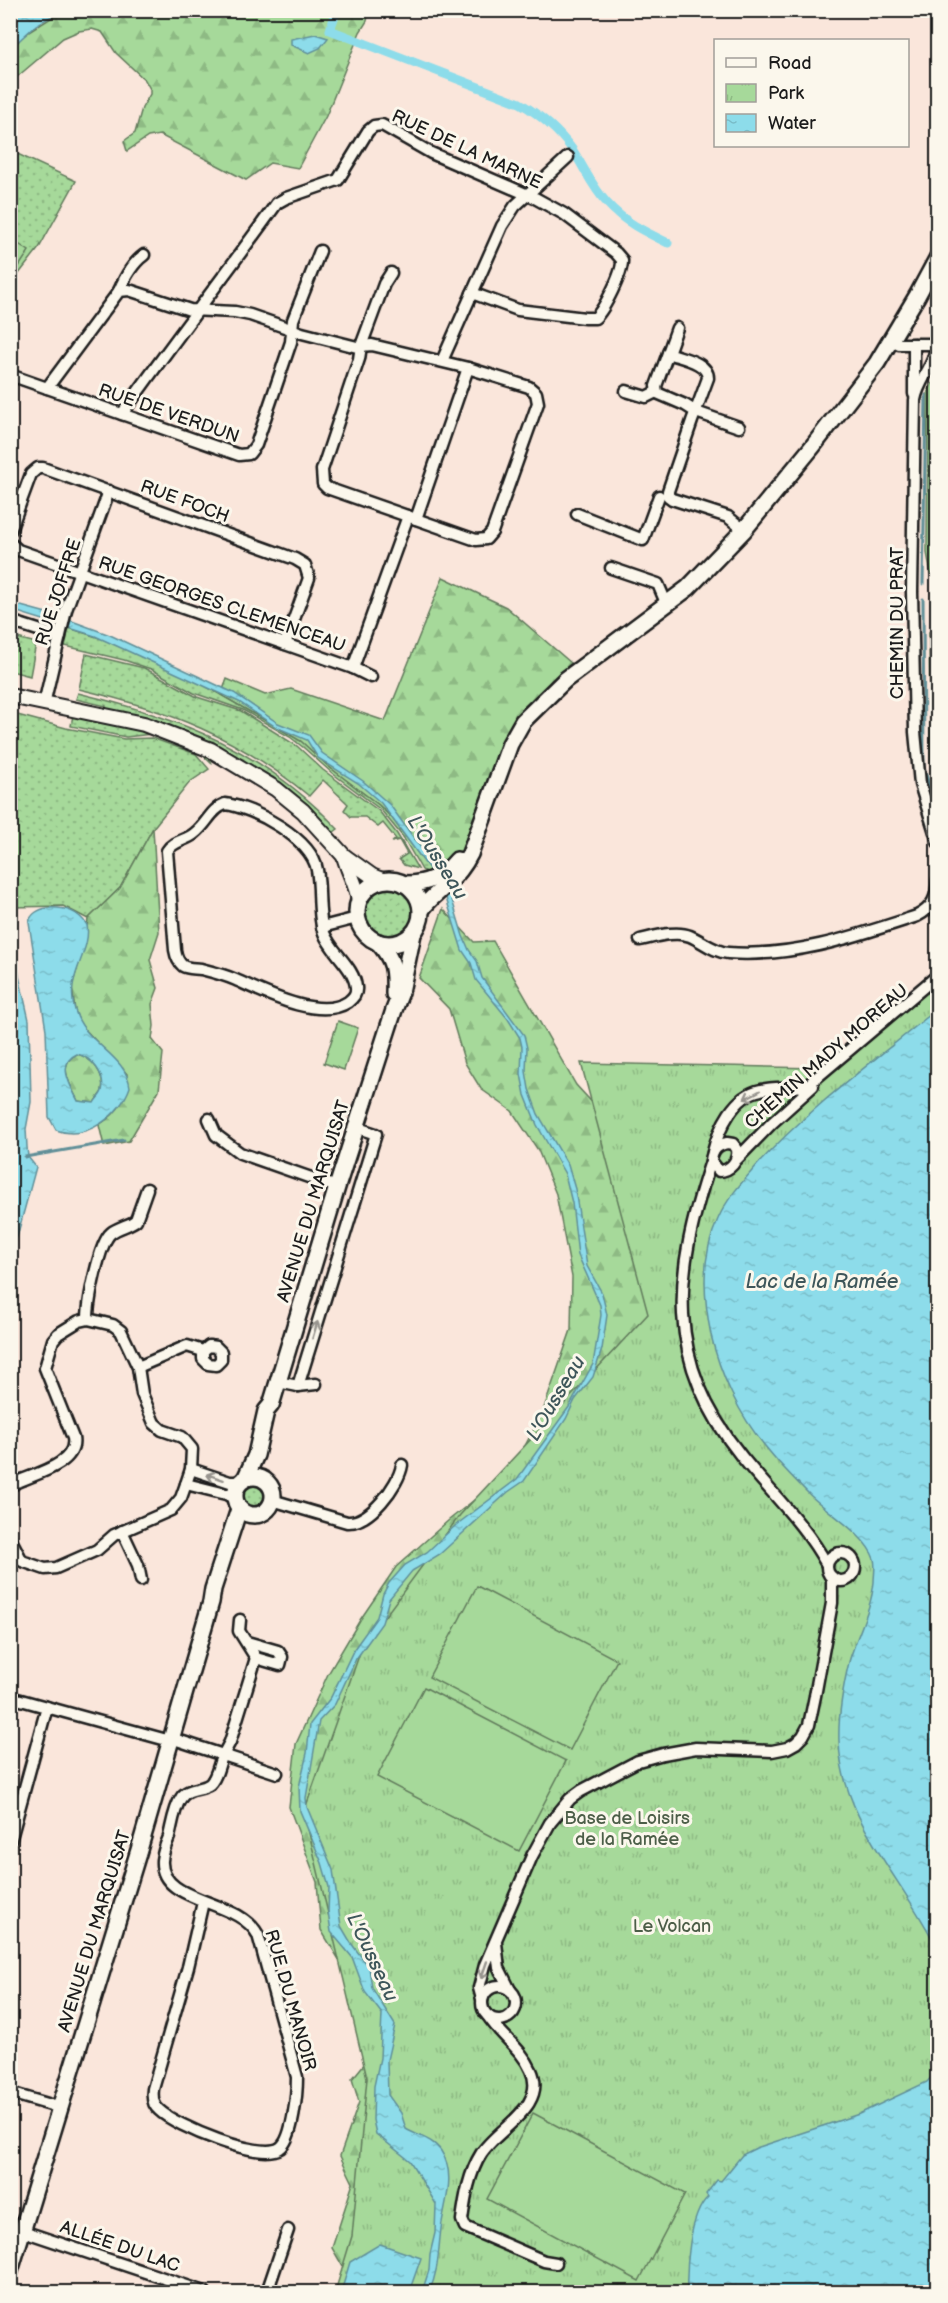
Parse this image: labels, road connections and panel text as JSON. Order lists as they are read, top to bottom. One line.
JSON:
{"streets":{"main road":["AVENUE DU MARQUISAT"],"street":["RUE DE LA MARNE","RUE DE VERDUN","RUE FOCH","RUE JOFFRE","RUE GEORGES CLEMENCEAU","CHEMIN DU PRAT","CHEMIN MADY MOREAU","RUE DU MANOIR","ALLÉE DU LAC"]},"crossings":[["RUE DE LA MARNE","RUE DE VERDUN"],["RUE FOCH","RUE JOFFRE"],["RUE FOCH","RUE GEORGES CLEMENCEAU"],["RUE JOFFRE","RUE GEORGES CLEMENCEAU"],["AVENUE DU MARQUISAT","ALLÉE DU LAC"]],"water":["L'Ousseau","Lac de la Ramée"],"parks":["Base de Loisirs de la Ramée","Le Volcan"],"legend":["Road","Park","Water"]}
